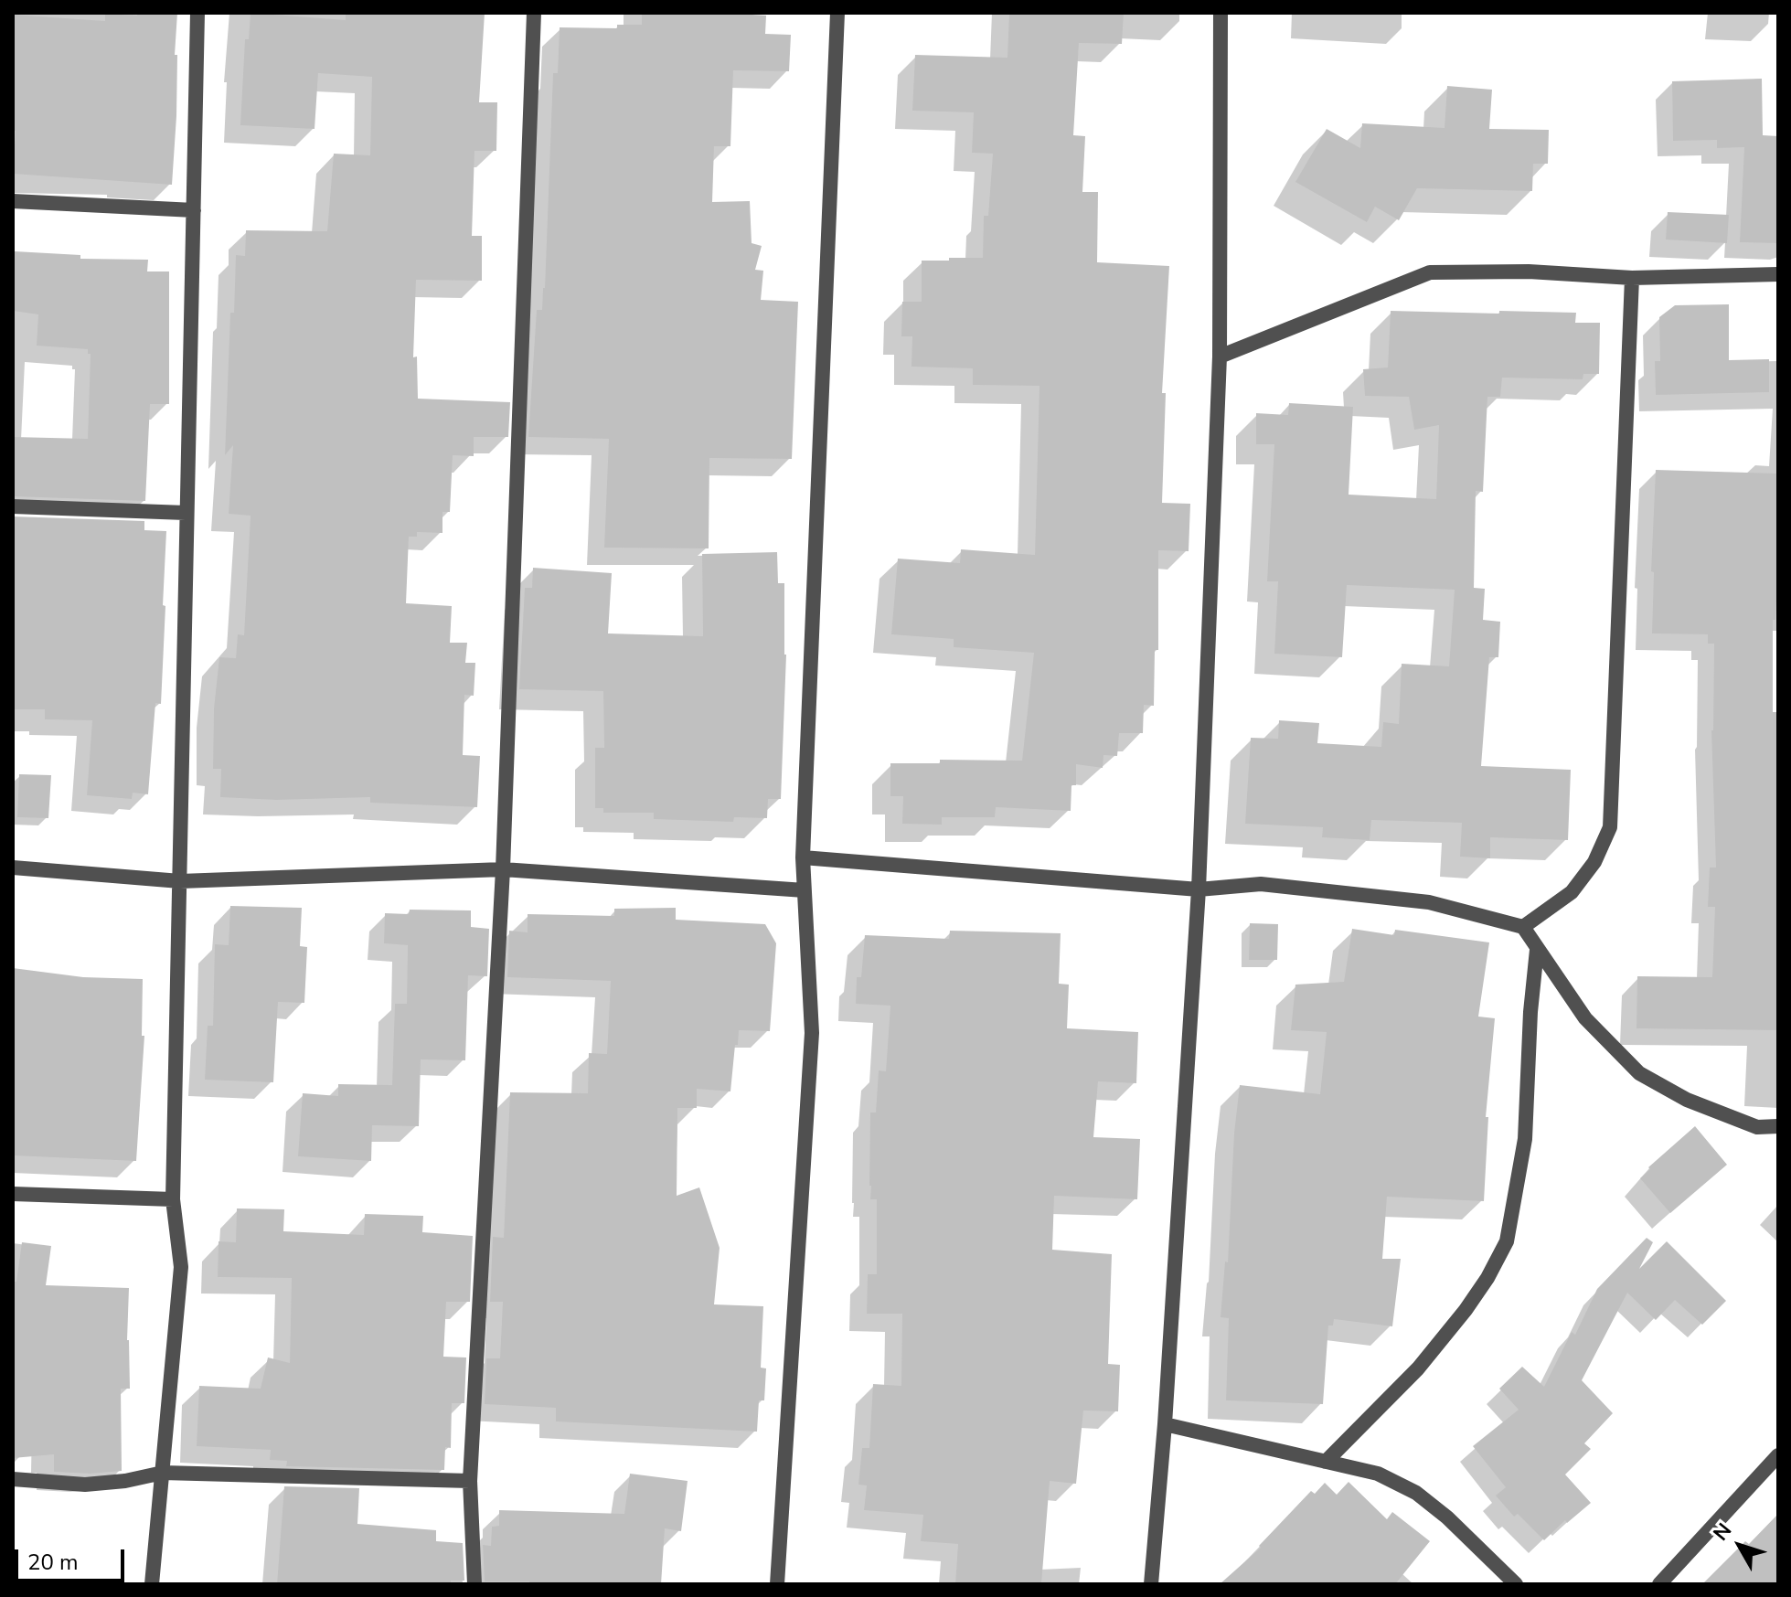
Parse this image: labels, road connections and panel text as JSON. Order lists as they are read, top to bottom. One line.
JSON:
{"scale_bar":"20 m","north":"top left"}
